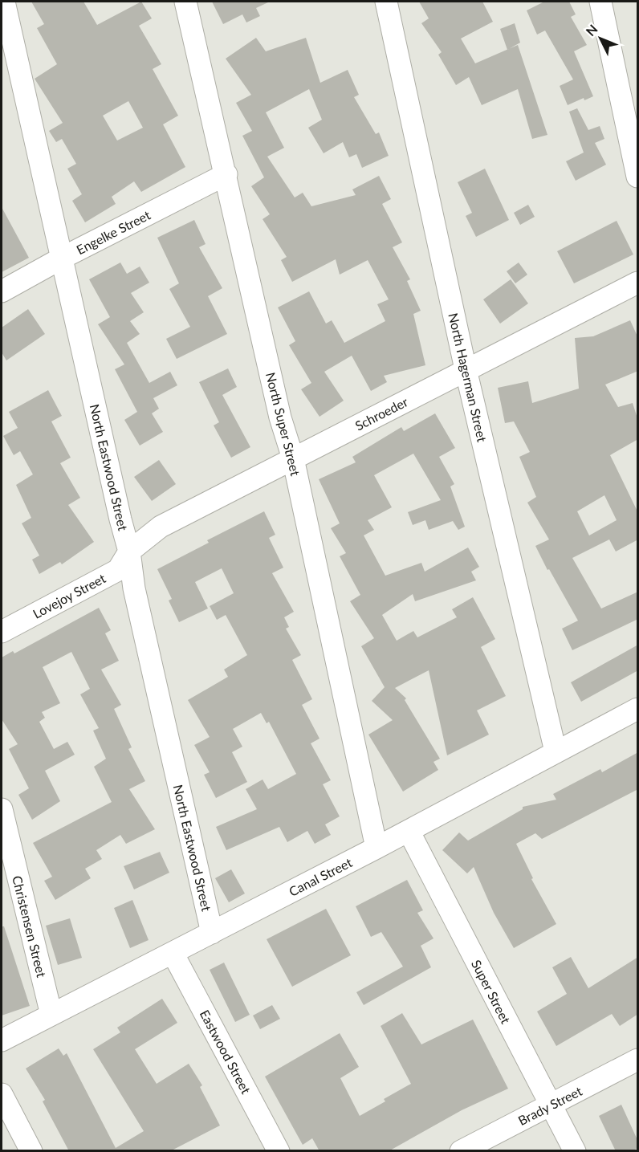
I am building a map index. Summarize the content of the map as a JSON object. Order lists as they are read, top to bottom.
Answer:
{
  "streets": {
    "street": [
      "Engelke Street",
      "North Hagerman Street",
      "Schroeder",
      "North Super Street",
      "North Eastwood Street",
      "Lovejoy Street",
      "Canal Street",
      "Christensen Street",
      "Super Street",
      "Eastwood Street",
      "Brady Street"
    ]
  },
  "crossings": [
    ["Engelke Street", "North Super Street"],
    ["Engelke Street", "North Eastwood Street"],
    ["North Hagerman Street", "Schroeder"],
    ["North Hagerman Street", "Canal Street"],
    ["Schroeder", "North Super Street"],
    ["Schroeder", "North Eastwood Street"],
    ["Schroeder", "Lovejoy Street"],
    ["North Super Street", "Canal Street"],
    ["North Eastwood Street", "Lovejoy Street"],
    ["North Eastwood Street", "Canal Street"],
    ["Canal Street", "Christensen Street"],
    ["Canal Street", "Super Street"],
    ["Canal Street", "Eastwood Street"],
    ["Super Street", "Brady Street"]
  ],
  "north": "top left"
}
